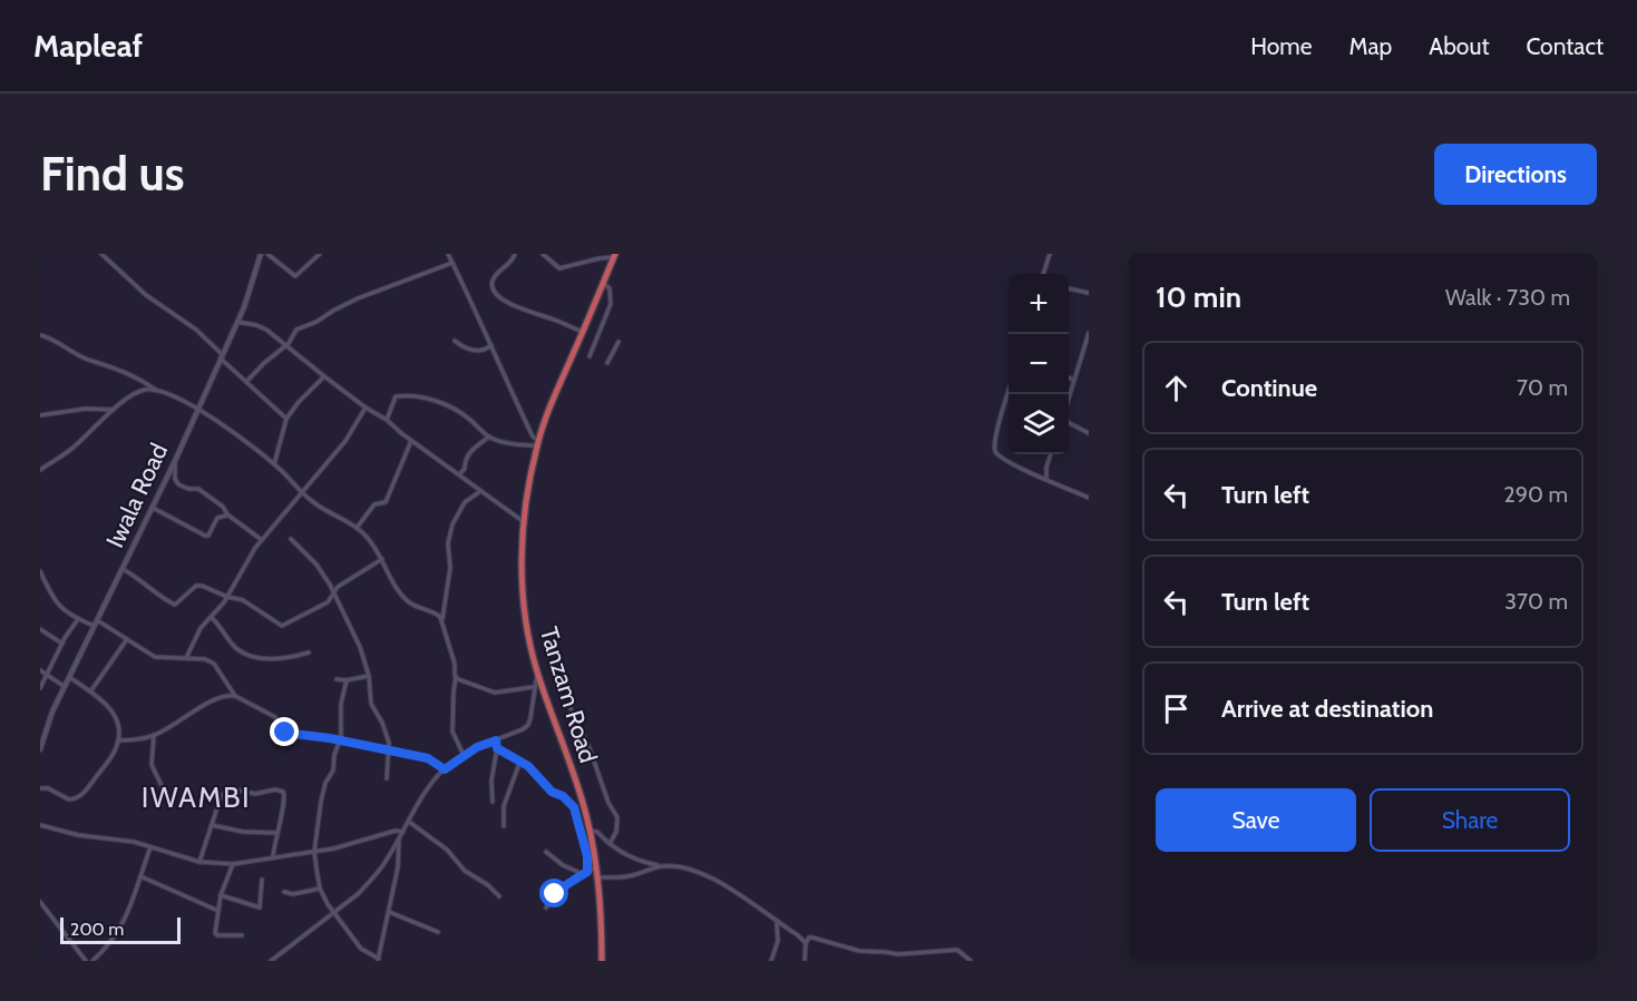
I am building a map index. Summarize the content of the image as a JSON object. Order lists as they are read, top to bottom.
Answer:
{
  "streets": {
    "highway": ["Tanzam Road"],
    "street": ["Iwala Road"]
  },
  "districts": ["IWAMBI"],
  "scale_bar": "200 m",
  "page": {
    "header": "Mapleaf",
    "nav": [
      "Home",
      "Map",
      "About",
      "Contact"
    ],
    "buttons": [
      "Directions",
      ["Save", "Share"]
    ],
    "title": "Find us",
    "heading": ["10 min", "Walk · 730 m"],
    "map_buttons": ["+", "−"],
    "list": [
      ["Continue", "70 m"],
      ["Turn left", "290 m"],
      ["Turn left", "370 m"],
      "Arrive at destination"
    ],
    "scale": "200 m"
  }
}
